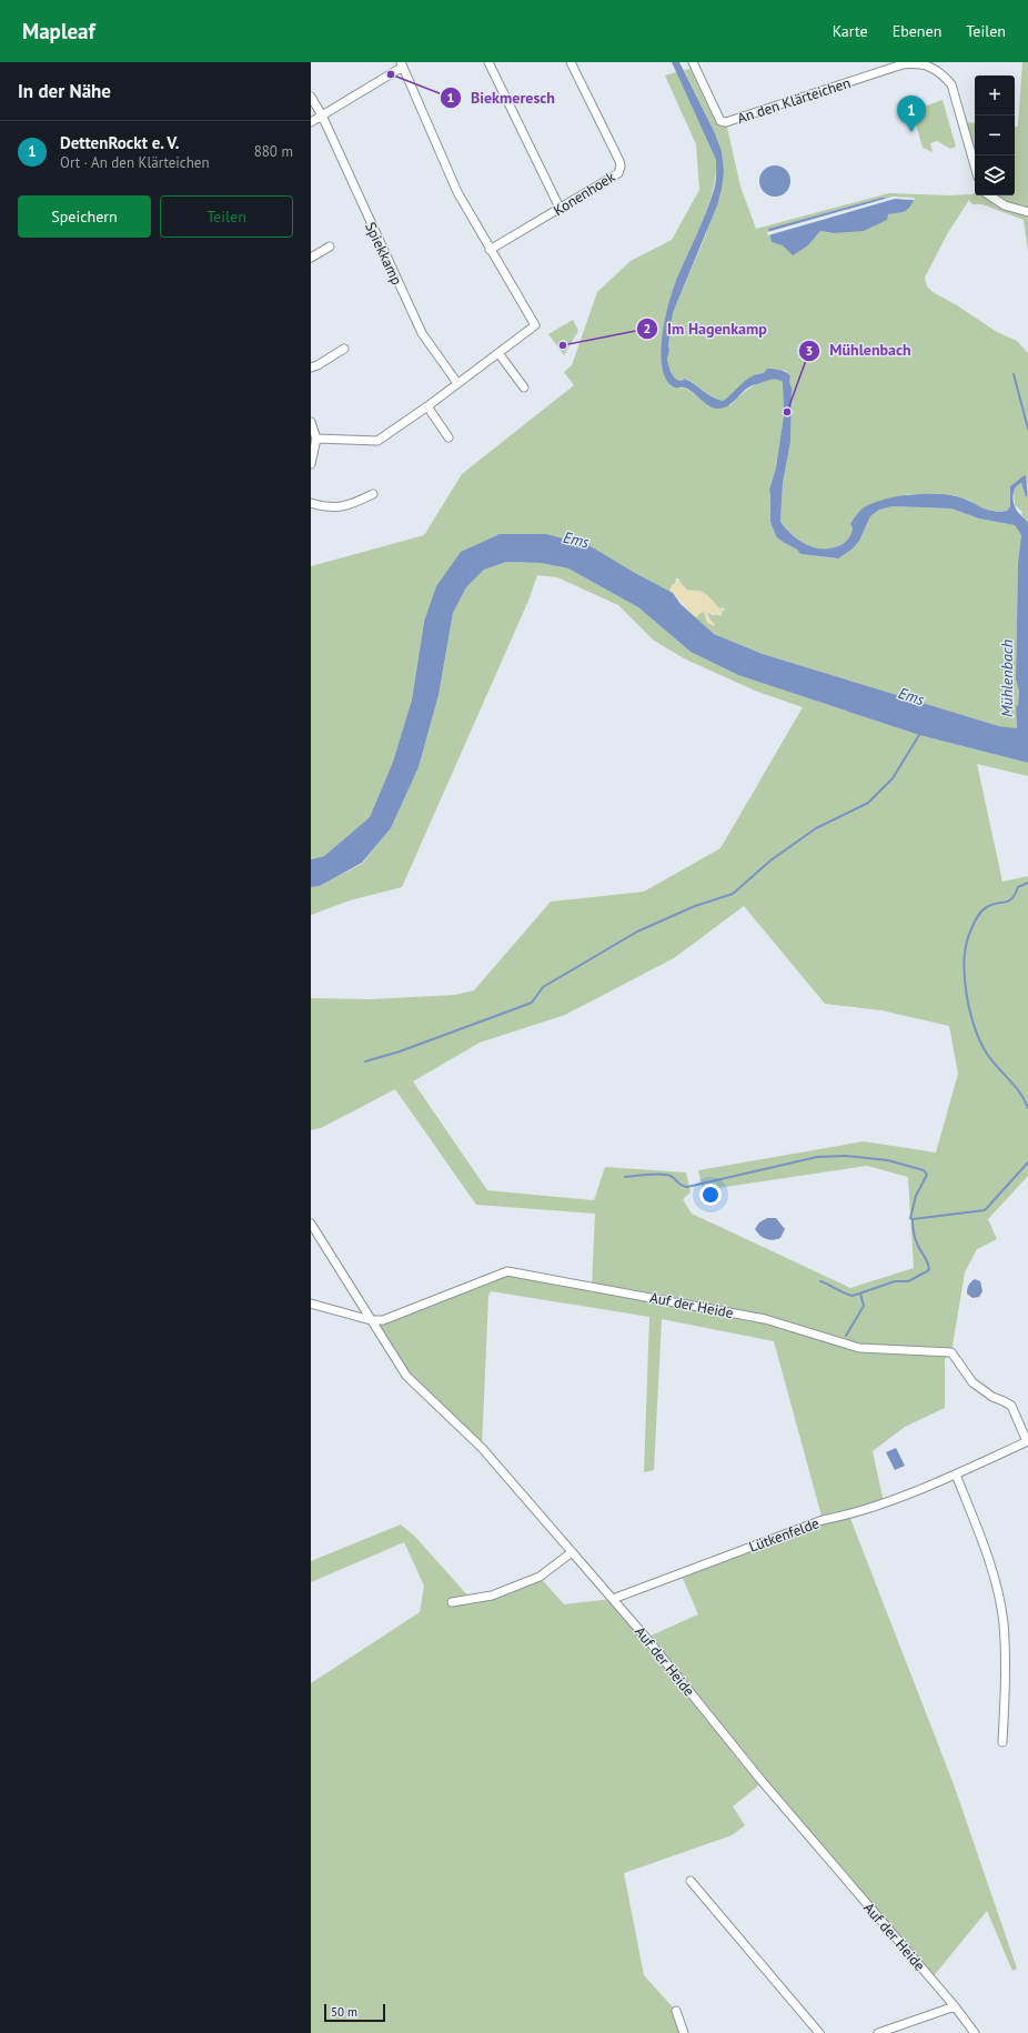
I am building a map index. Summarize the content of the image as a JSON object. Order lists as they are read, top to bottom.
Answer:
{
  "streets": {
    "street": [
      "An den Klärteichen",
      "Konenhoek",
      "Spiekkamp",
      "Auf der Heide",
      "Lütkenfelde"
    ]
  },
  "crossings": [
    ["Auf der Heide", "Lütkenfelde"]
  ],
  "water": ["Ems", "Mühlenbach"],
  "places": ["Biekmeresch", "Im Hagenkamp", "Mühlenbach"],
  "scale_bar": "50 m",
  "page": {
    "header": "Mapleaf",
    "nav": ["Karte", "Ebenen", "Teilen"],
    "heading": "In der Nähe",
    "map_buttons": ["+", "−"],
    "pins": "1",
    "list": [
      {
        "mark": "1",
        "name": "DettenRockt e. V.",
        "note": "Ort · An den Klärteichen",
        "value": "880 m"
      }
    ],
    "buttons": ["Speichern", "Teilen"],
    "scale": "50 m"
  }
}
